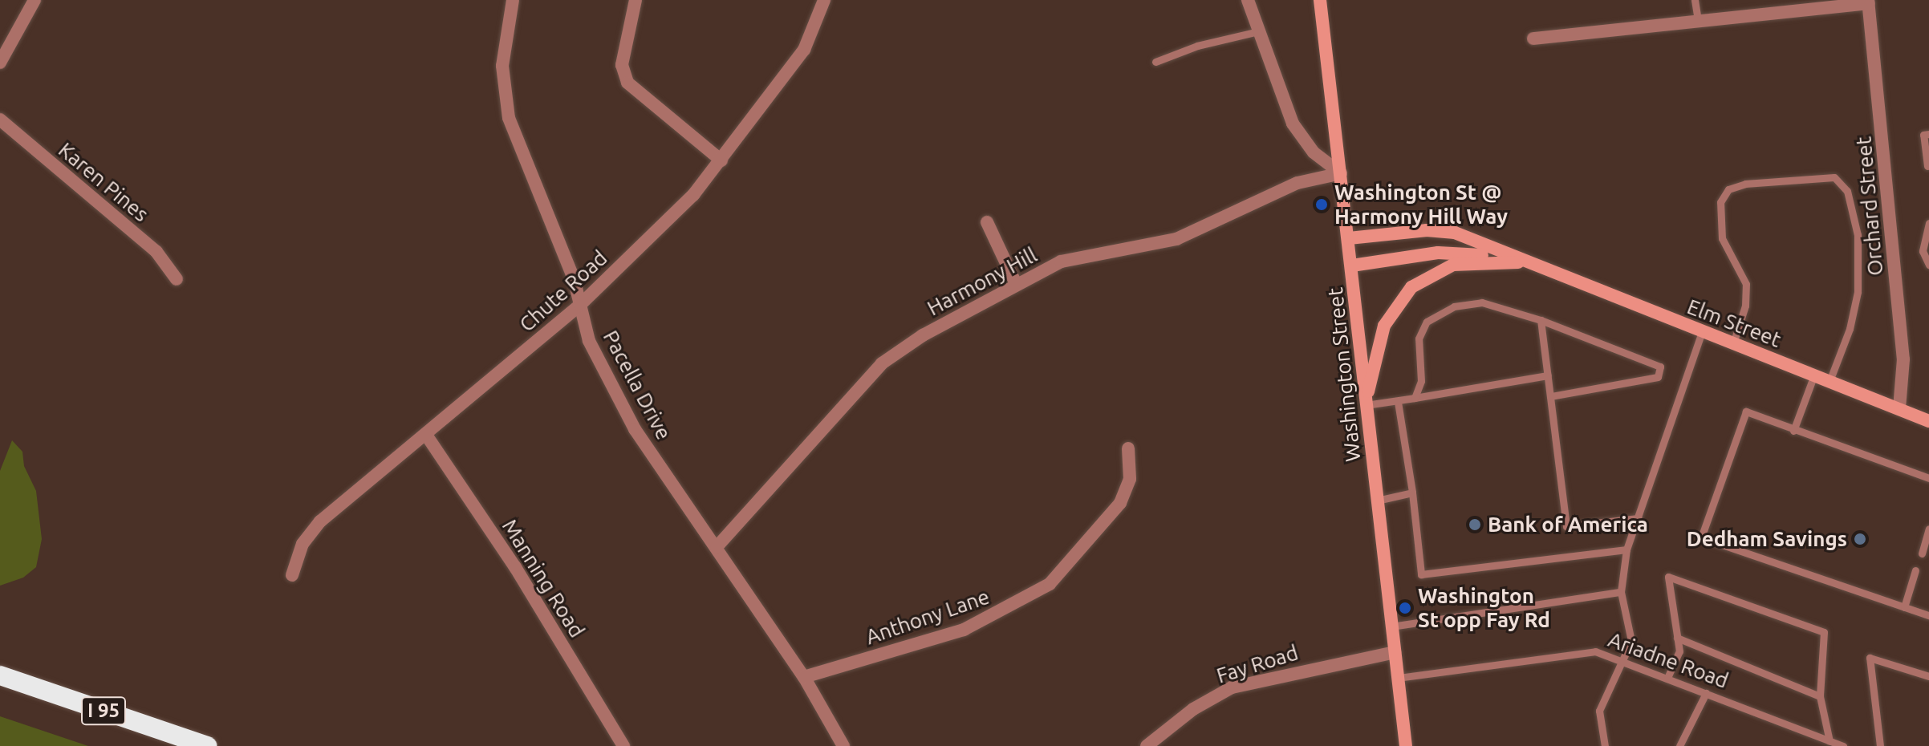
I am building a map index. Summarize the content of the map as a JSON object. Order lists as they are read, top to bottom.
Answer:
{
  "streets": {
    "highway": ["I 95"],
    "main road": ["Elm Street", "Washington Street"],
    "street": [
      "Karen Pines",
      "Orchard Street",
      "Harmony Hill",
      "Chute Road",
      "Pacella Drive",
      "Manning Road",
      "Anthony Lane",
      "Fay Road"
    ],
    "lane": ["Ariadne Road"]
  },
  "crossings": [
    ["Orchard Street", "Elm Street"],
    ["Harmony Hill", "Washington Street"],
    ["Harmony Hill", "Pacella Drive"],
    ["Chute Road", "Pacella Drive"],
    ["Chute Road", "Manning Road"],
    ["Elm Street", "Washington Street"],
    ["Washington Street", "Ariadne Road"],
    ["Washington Street", "Fay Road"],
    ["Pacella Drive", "Anthony Lane"]
  ],
  "places": [
    "Washington St @ Harmony Hill Way",
    "Bank of America",
    "Dedham Savings",
    "Washington St opp Fay Rd"
  ]
}
